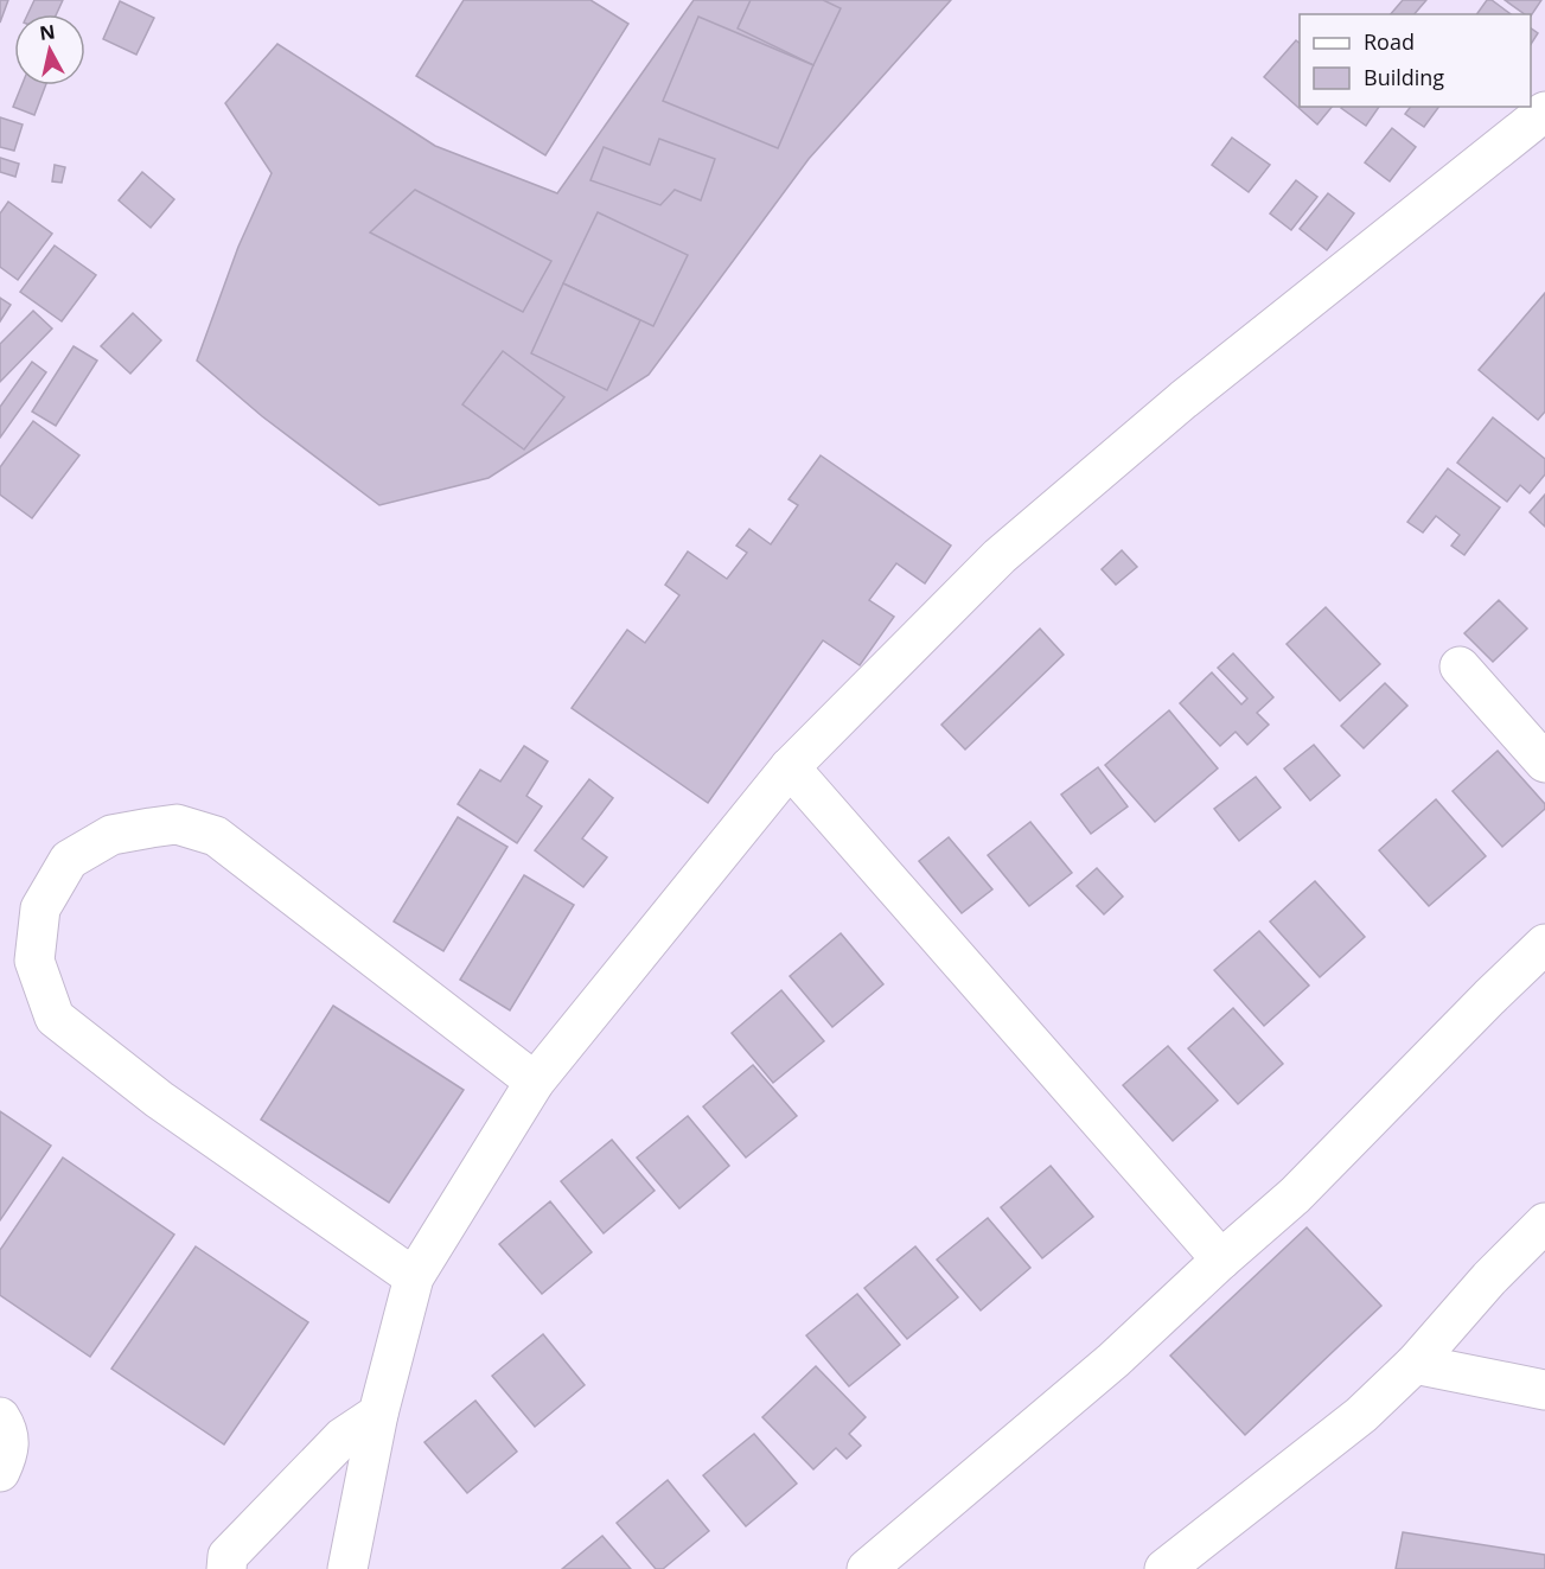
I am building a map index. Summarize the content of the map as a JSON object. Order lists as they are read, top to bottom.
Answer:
{
  "legend": ["Road", "Building"],
  "north": "top"
}
